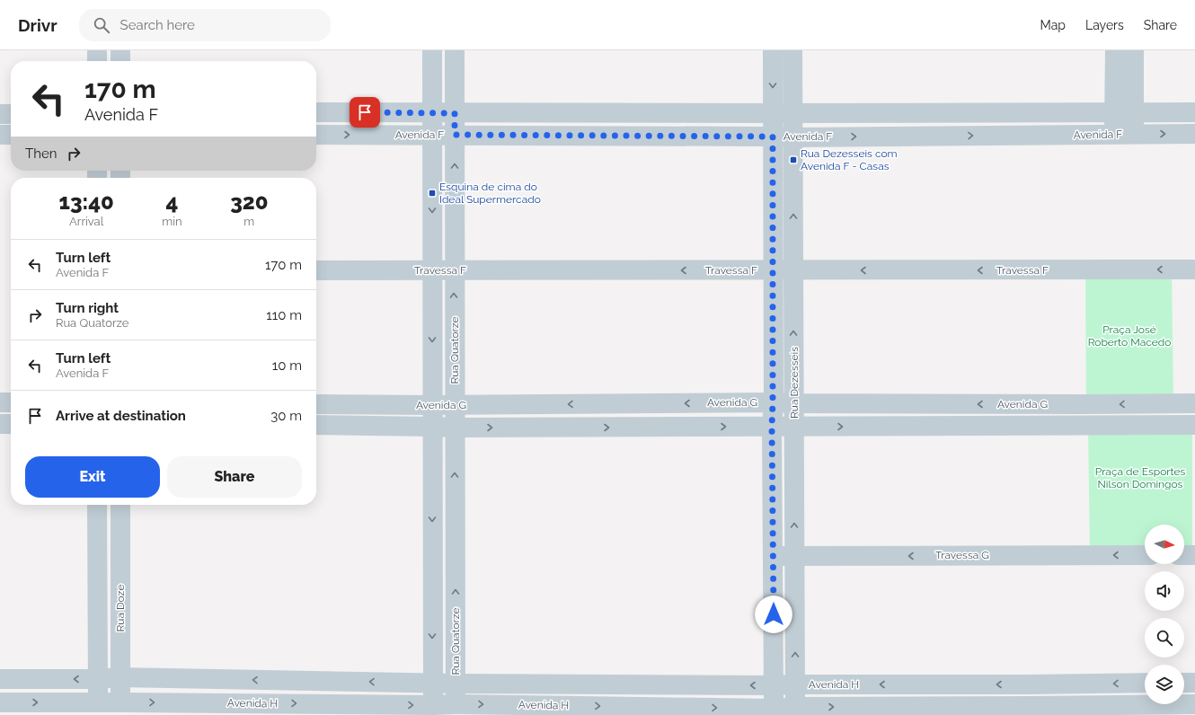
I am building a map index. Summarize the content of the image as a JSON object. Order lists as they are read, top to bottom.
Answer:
{
  "streets": {
    "street": [
      "Avenida F",
      "Travessa F",
      "Rua Quatorze",
      "Rua Dezesseis",
      "Avenida G",
      "Travessa G",
      "Rua Doze",
      "Avenida H"
    ]
  },
  "crossings": [
    ["Avenida F", "Rua Quatorze"],
    ["Avenida F", "Rua Dezesseis"],
    ["Travessa F", "Rua Quatorze"],
    ["Travessa F", "Rua Dezesseis"],
    ["Rua Quatorze", "Avenida G"],
    ["Rua Quatorze", "Avenida H"],
    ["Rua Dezesseis", "Avenida G"],
    ["Rua Dezesseis", "Travessa G"],
    ["Rua Dezesseis", "Avenida H"],
    ["Rua Doze", "Avenida H"]
  ],
  "one_way": ["Travessa F", "Travessa G"],
  "parks": ["Praça José Roberto Macedo", "Praça de Esportes Nilson Domingos"],
  "places": {
    "transit": ["Rua Dezesseis com Avenida F - Casas", "Esquina de cima do Ideal Supermercado"]
  },
  "north": "right",
  "page": {
    "header": "Drivr",
    "search": "Search here",
    "nav": ["Map", "Layers", "Share"],
    "turn": ["170 m", "Avenida F"],
    "then": "Then",
    "eta": [
      "13:40",
      "Arrival",
      "4",
      "min",
      "320",
      "m"
    ],
    "list": [
      {
        "name": "Turn left",
        "note": "Avenida F",
        "value": "170 m"
      },
      {
        "name": "Turn right",
        "note": "Rua Quatorze",
        "value": "110 m"
      },
      {
        "name": "Turn left",
        "note": "Avenida F",
        "value": "10 m"
      },
      {
        "name": "Arrive at destination",
        "value": "30 m"
      }
    ],
    "buttons": ["Exit", "Share"]
  }
}
